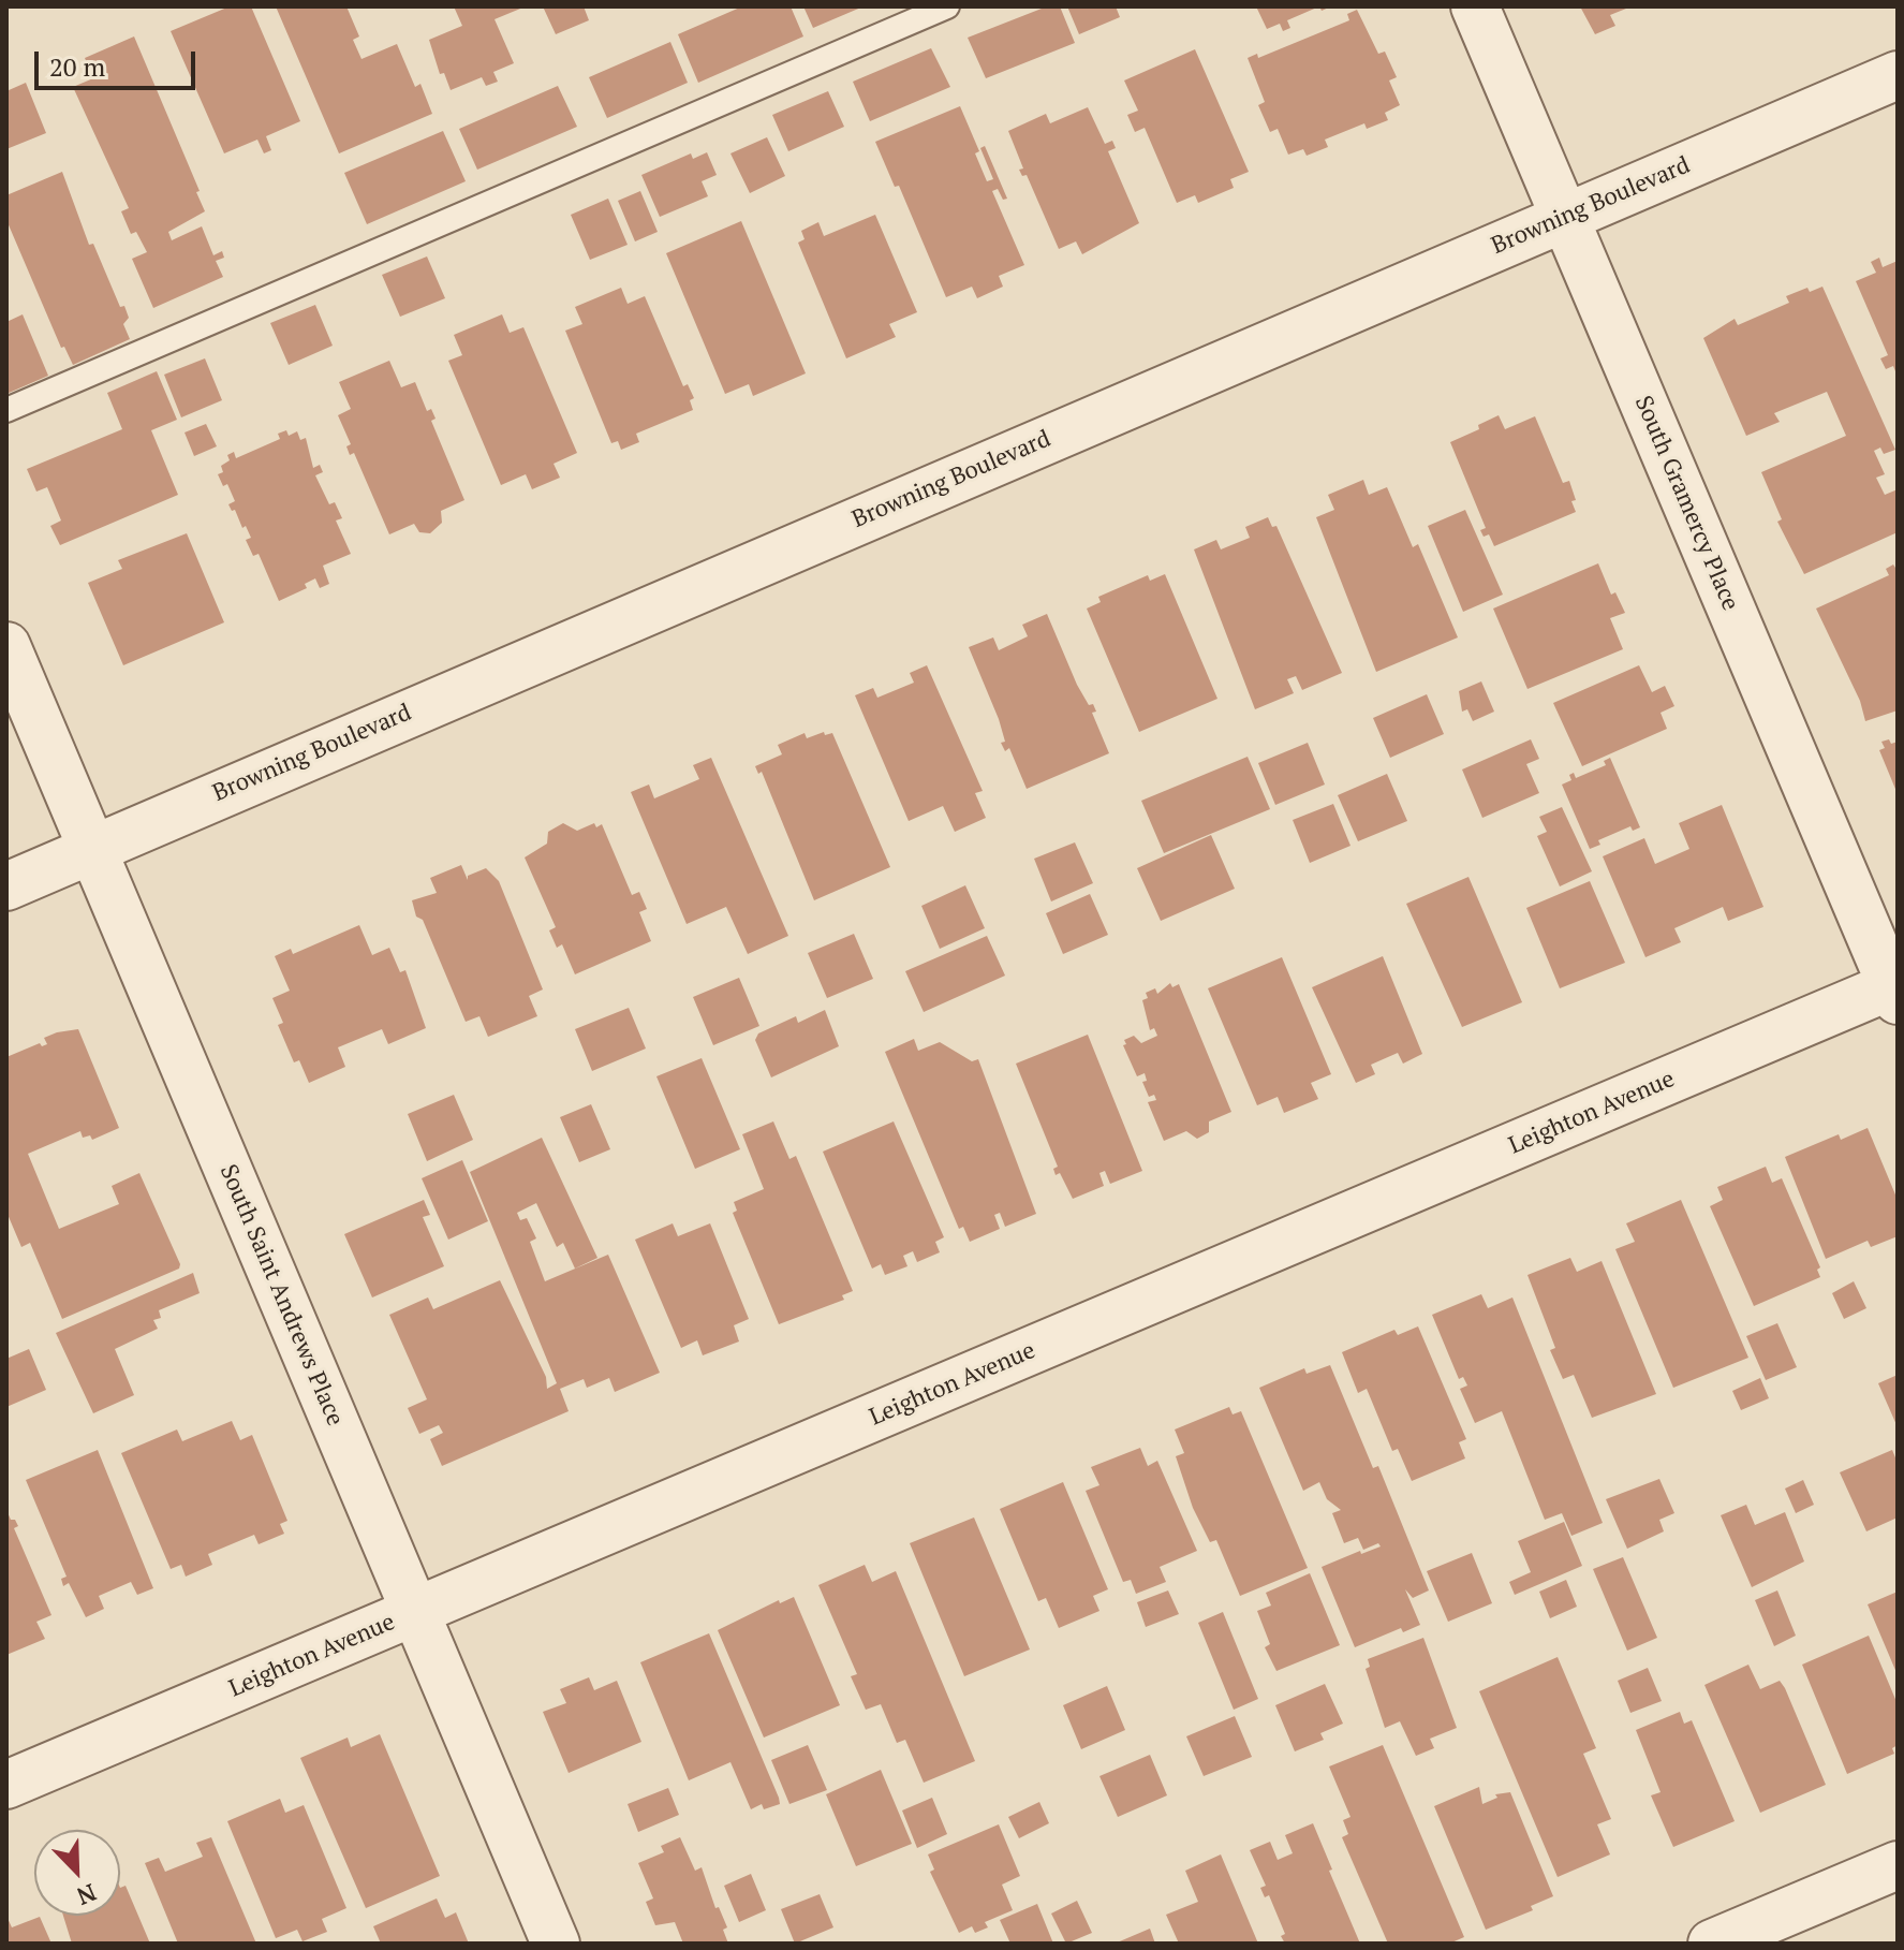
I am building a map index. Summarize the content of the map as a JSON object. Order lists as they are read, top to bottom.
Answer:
{
  "streets": {
    "street": [
      "Browning Boulevard",
      "South Gramercy Place",
      "Leighton Avenue",
      "South Saint Andrews Place"
    ]
  },
  "crossings": [
    ["Browning Boulevard", "South Gramercy Place"],
    ["Browning Boulevard", "South Saint Andrews Place"],
    ["South Gramercy Place", "Leighton Avenue"],
    ["Leighton Avenue", "South Saint Andrews Place"]
  ],
  "scale_bar": "20 m",
  "north": "bottom right"
}
